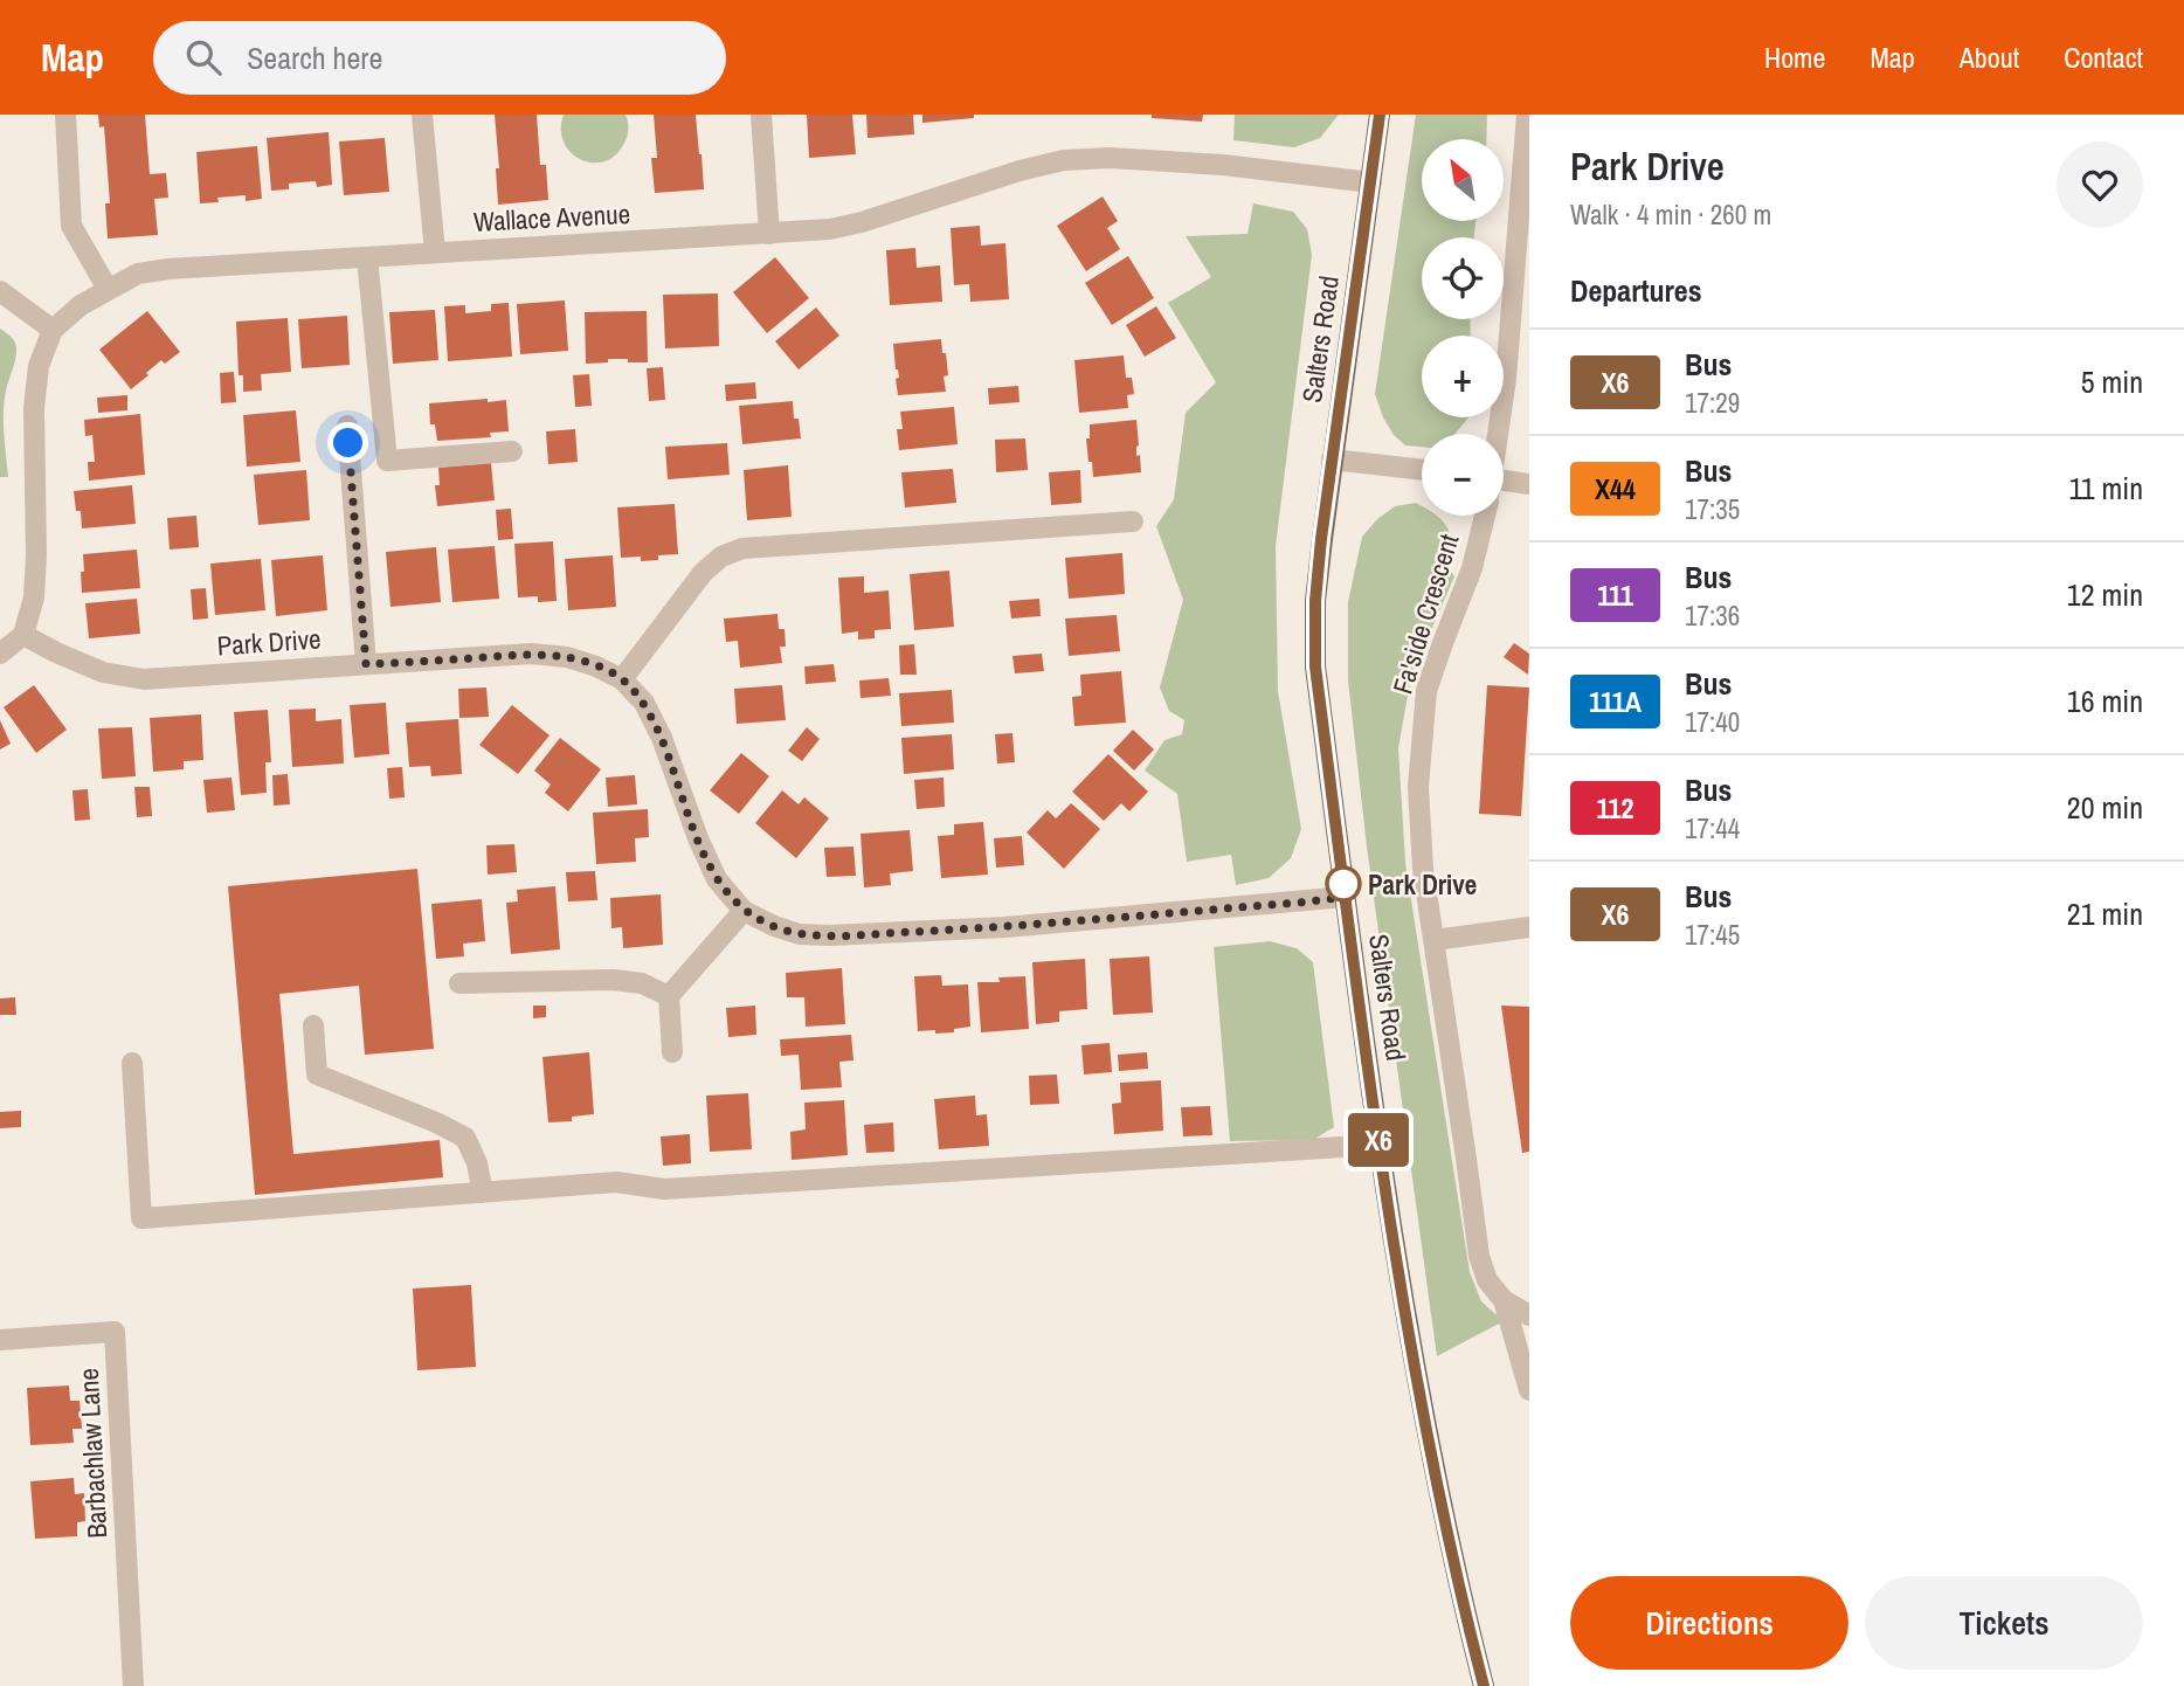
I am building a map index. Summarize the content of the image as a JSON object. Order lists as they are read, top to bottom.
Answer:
{
  "streets": {
    "main road": ["Salters Road"],
    "street": [
      "Wallace Avenue",
      "Fa'side Crescent",
      "Park Drive",
      "Barbachlaw Lane"
    ]
  },
  "crossings": [
    ["Wallace Avenue", "Salters Road"],
    ["Wallace Avenue", "Park Drive"],
    ["Salters Road", "Park Drive"]
  ],
  "places": ["Park Drive"],
  "lines": ["bus line X6"],
  "north": "top left",
  "page": {
    "header": "Map",
    "search": "Search here",
    "nav": [
      "Home",
      "Map",
      "About",
      "Contact"
    ],
    "on_map": "X6",
    "heading": [
      ["Park Drive", "Walk · 4 min · 260 m"],
      "Departures"
    ],
    "map_buttons": ["+", "−"],
    "list": [
      {
        "mark": "X6",
        "name": "Bus",
        "note": "17:29",
        "value": "5 min"
      },
      {
        "mark": "X44",
        "name": "Bus",
        "note": "17:35",
        "value": "11 min"
      },
      {
        "mark": "111",
        "name": "Bus",
        "note": "17:36",
        "value": "12 min"
      },
      {
        "mark": "111A",
        "name": "Bus",
        "note": "17:40",
        "value": "16 min"
      },
      {
        "mark": "112",
        "name": "Bus",
        "note": "17:44",
        "value": "20 min"
      },
      {
        "mark": "X6",
        "name": "Bus",
        "note": "17:45",
        "value": "21 min"
      }
    ],
    "buttons": ["Directions", "Tickets"]
  }
}
